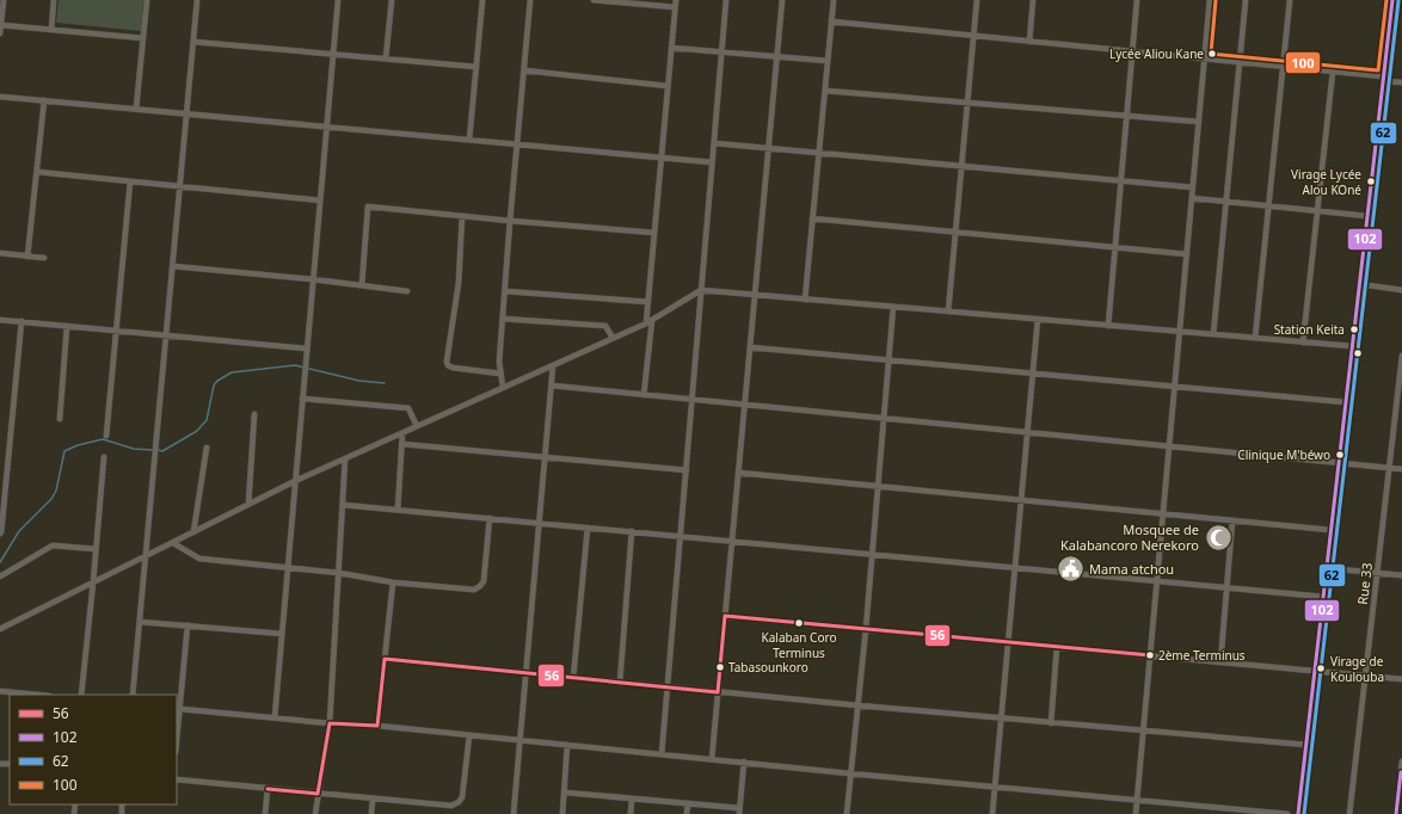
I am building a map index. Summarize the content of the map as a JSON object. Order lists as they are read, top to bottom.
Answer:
{
  "streets": {
    "street": ["Rue 33"]
  },
  "places": {
    "other": [
      "Lycée Aliou Kane",
      "Virage Lycée Alou KOné",
      "Station Keita",
      "Clinique M'béwo",
      "Kalaban Coro Terminus",
      "2ème Terminus",
      "Tabasounkoro",
      "Virage de Koulouba"
    ],
    "mosque": ["Mosquee de Kalabancoro Nerekoro"],
    "public building": ["Mama atchou"]
  },
  "lines": [
    "transit line 102",
    "transit line 100",
    "transit line 62",
    "transit line 56"
  ],
  "legend": [
    "56",
    "102",
    "62",
    "100"
  ]
}
